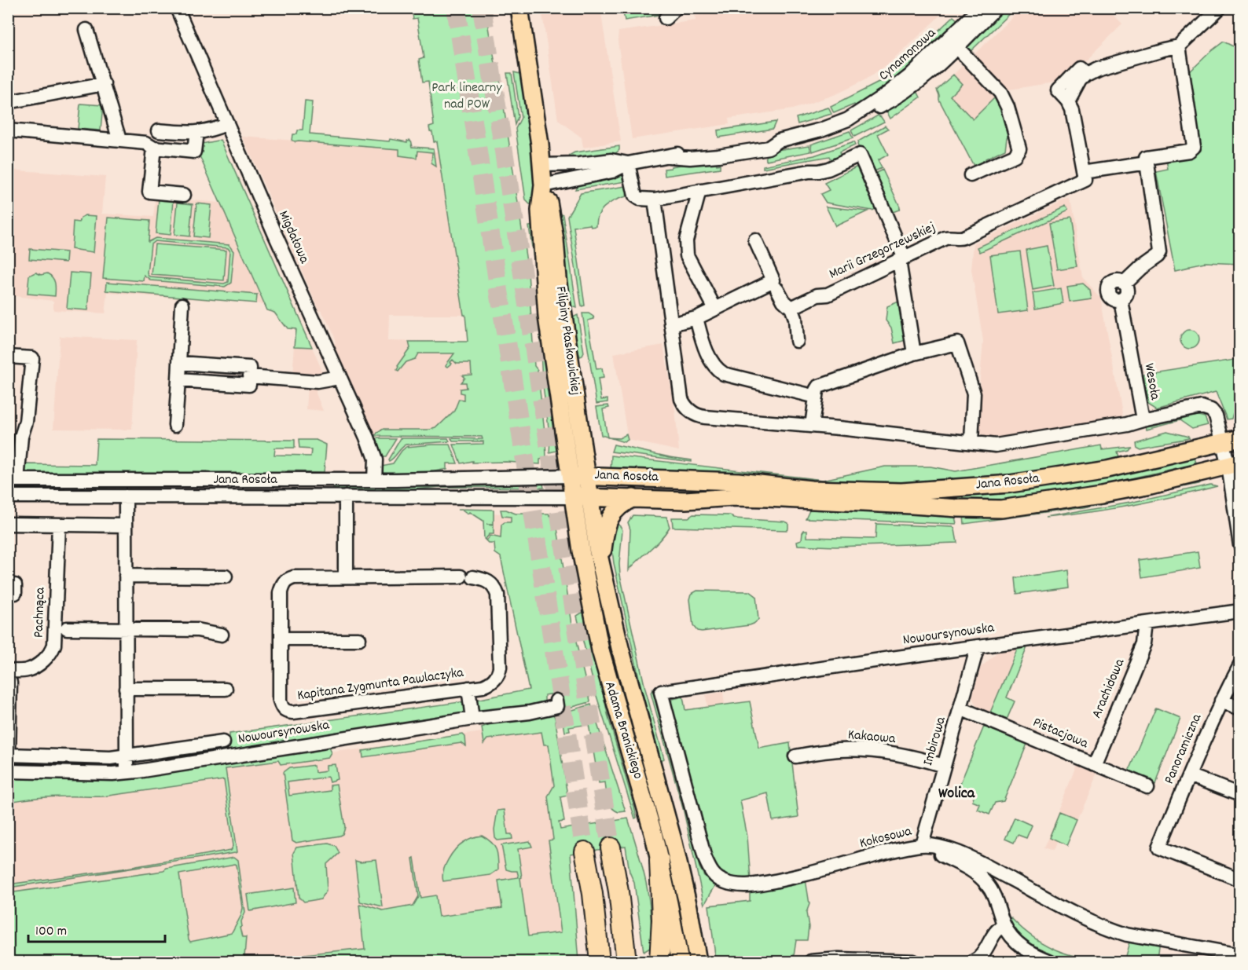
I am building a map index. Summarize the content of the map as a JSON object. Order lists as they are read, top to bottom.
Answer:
{
  "streets": {
    "main road": ["Filipiny Płaskowickiej", "Jana Rosoła", "Adama Branickiego"],
    "street": [
      "Cynamonowa",
      "Migdałowa",
      "Marii Grzegorzewskiej",
      "Wesoła",
      "Pachnąca",
      "Nowoursynowska",
      "Kapitana Zygmunta Pawlaczyka",
      "Arachidowa",
      "Pistacjowa",
      "Kakaowa",
      "Imbirowa",
      "Panoramiczna",
      "Kokosowa"
    ]
  },
  "crossings": [
    ["Cynamonowa", "Filipiny Płaskowickiej"],
    ["Migdałowa", "Jana Rosoła"],
    ["Marii Grzegorzewskiej", "Wesoła"],
    ["Filipiny Płaskowickiej", "Jana Rosoła"],
    ["Filipiny Płaskowickiej", "Adama Branickiego"],
    ["Wesoła", "Jana Rosoła"],
    ["Jana Rosoła", "Adama Branickiego"],
    ["Nowoursynowska", "Arachidowa"],
    ["Nowoursynowska", "Imbirowa"],
    ["Nowoursynowska", "Kokosowa"],
    ["Arachidowa", "Pistacjowa"],
    ["Pistacjowa", "Imbirowa"],
    ["Kakaowa", "Imbirowa"],
    ["Imbirowa", "Kokosowa"]
  ],
  "districts": ["Wolica"],
  "parks": ["Park linearny nad POW"],
  "scale_bar": "100 m"
}
